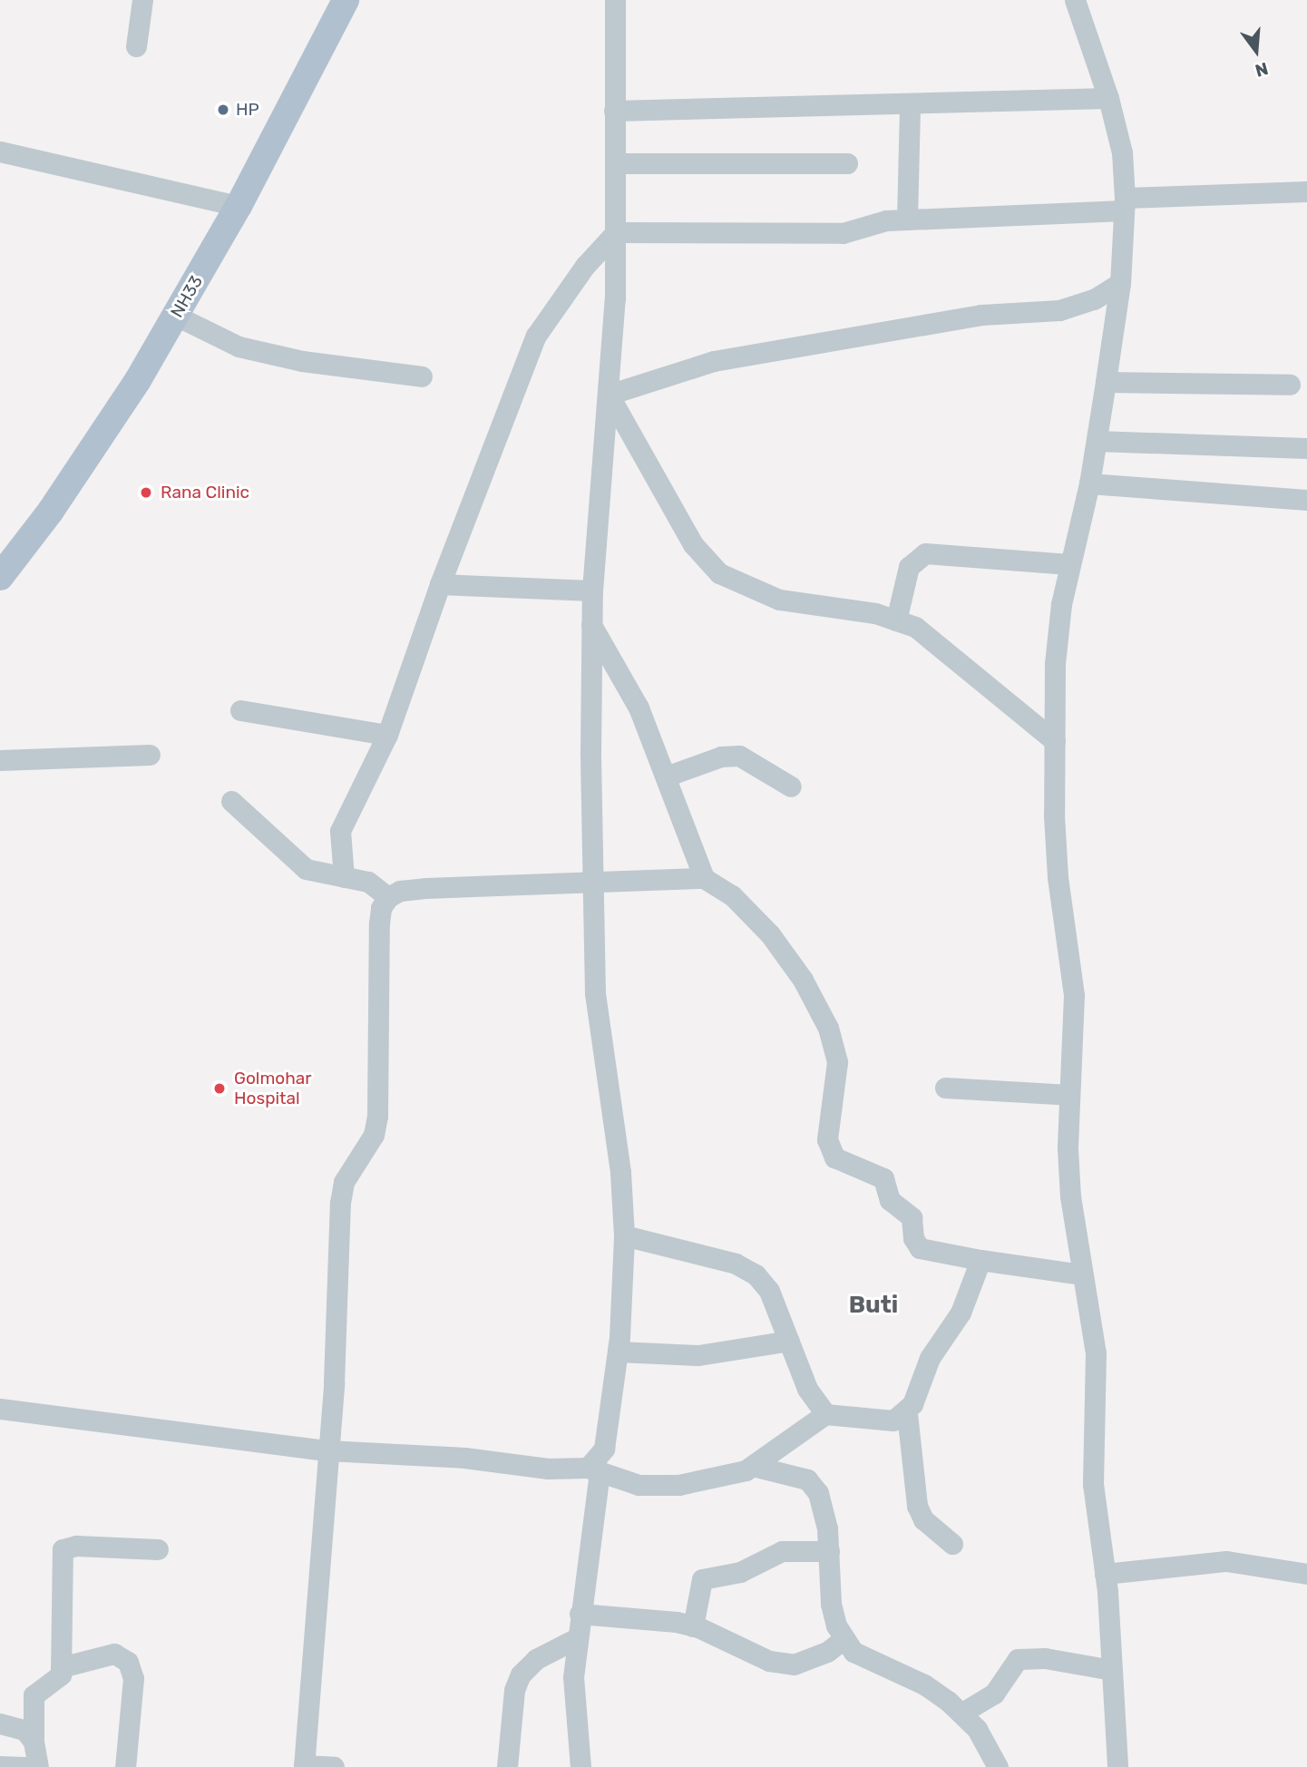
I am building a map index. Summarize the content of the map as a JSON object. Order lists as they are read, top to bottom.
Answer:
{
  "streets": {
    "main road": ["NH33"]
  },
  "districts": ["Buti"],
  "places": ["HP", "Rana Clinic", "Golmohar Hospital"],
  "north": "bottom"
}
